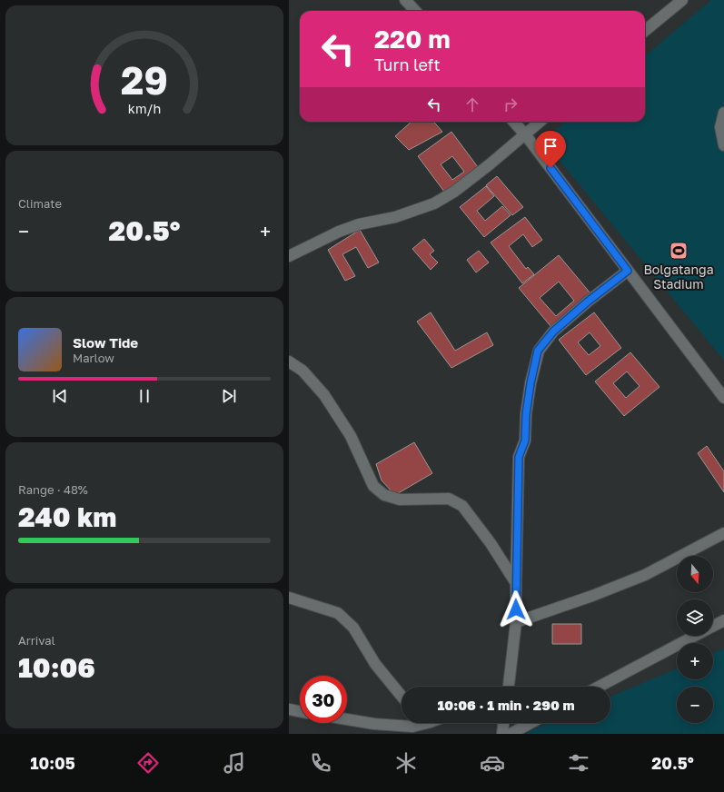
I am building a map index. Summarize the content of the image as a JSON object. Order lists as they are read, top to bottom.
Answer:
{
  "places": {
    "sports": ["Bolgatanga Stadium"]
  },
  "north": "bottom",
  "page": {
    "turn": ["220 m", "Turn left"],
    "tile": [
      "Climate",
      ["Range · 48%", "240 km"],
      ["Arrival", "10:06"]
    ],
    "heat": ["−", "20.5°", "+"],
    "song": ["Slow Tide", "Marlow"],
    "map_buttons": ["+", "−"],
    "limit": "30",
    "trip": "10:06 · 1 min · 290 m",
    "tabs": ["10:05", "20.5°"],
    "gauge": ["29", "km/h"]
  }
}
